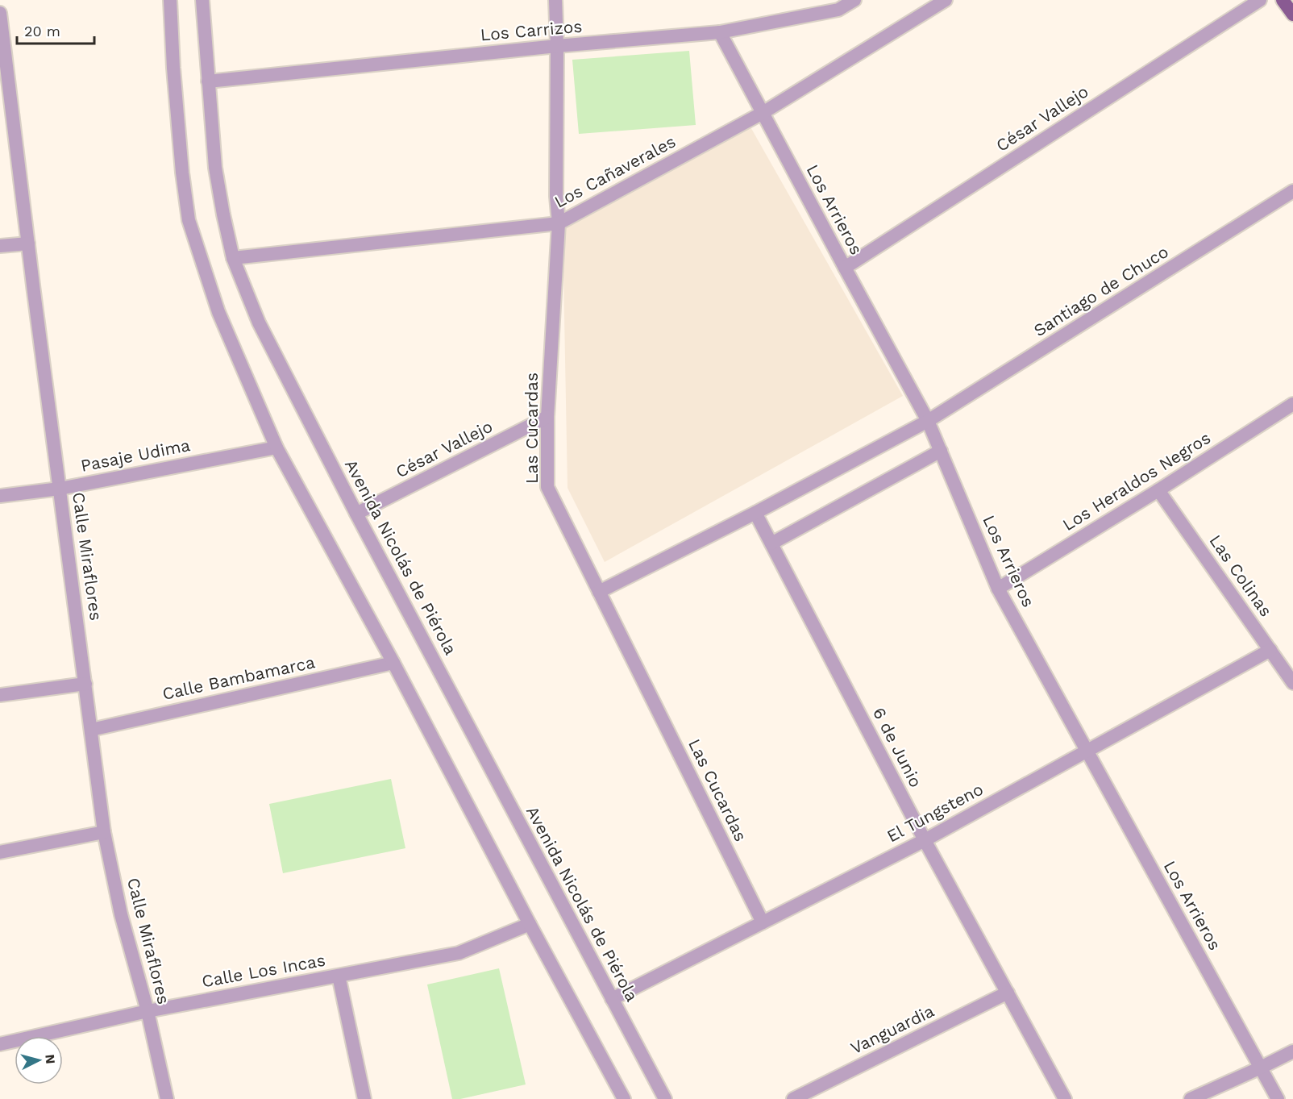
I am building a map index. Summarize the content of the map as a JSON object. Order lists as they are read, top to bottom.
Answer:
{
  "streets": {
    "street": [
      "Los Carrizos",
      "César Vallejo",
      "Los Cañaverales",
      "Los Arrieros",
      "Santiago de Chuco",
      "Las Cucardas",
      "Pasaje Udima",
      "Los Heraldos Negros",
      "Calle Miraflores",
      "Avenida Nicolás de Piérola",
      "Las Colinas",
      "Calle Bambamarca",
      "6 de Junio",
      "El Tungsteno",
      "Calle Los Incas",
      "Vanguardia"
    ]
  },
  "crossings": [
    ["Los Carrizos", "Los Arrieros"],
    ["Los Carrizos", "Las Cucardas"],
    ["Los Carrizos", "Avenida Nicolás de Piérola"],
    ["César Vallejo", "Los Arrieros"],
    ["César Vallejo", "Las Cucardas"],
    ["César Vallejo", "Avenida Nicolás de Piérola"],
    ["Los Cañaverales", "Los Arrieros"],
    ["Los Cañaverales", "Las Cucardas"],
    ["Los Cañaverales", "Avenida Nicolás de Piérola"],
    ["Los Arrieros", "Santiago de Chuco"],
    ["Los Arrieros", "Los Heraldos Negros"],
    ["Los Arrieros", "El Tungsteno"],
    ["Santiago de Chuco", "Las Cucardas"],
    ["Santiago de Chuco", "6 de Junio"],
    ["Las Cucardas", "El Tungsteno"],
    ["Pasaje Udima", "Calle Miraflores"],
    ["Los Heraldos Negros", "Las Colinas"],
    ["Calle Miraflores", "Calle Bambamarca"],
    ["Calle Miraflores", "Calle Los Incas"],
    ["Avenida Nicolás de Piérola", "El Tungsteno"],
    ["Las Colinas", "El Tungsteno"],
    ["6 de Junio", "El Tungsteno"],
    ["6 de Junio", "Vanguardia"]
  ],
  "scale_bar": "20 m",
  "north": "right"
}
